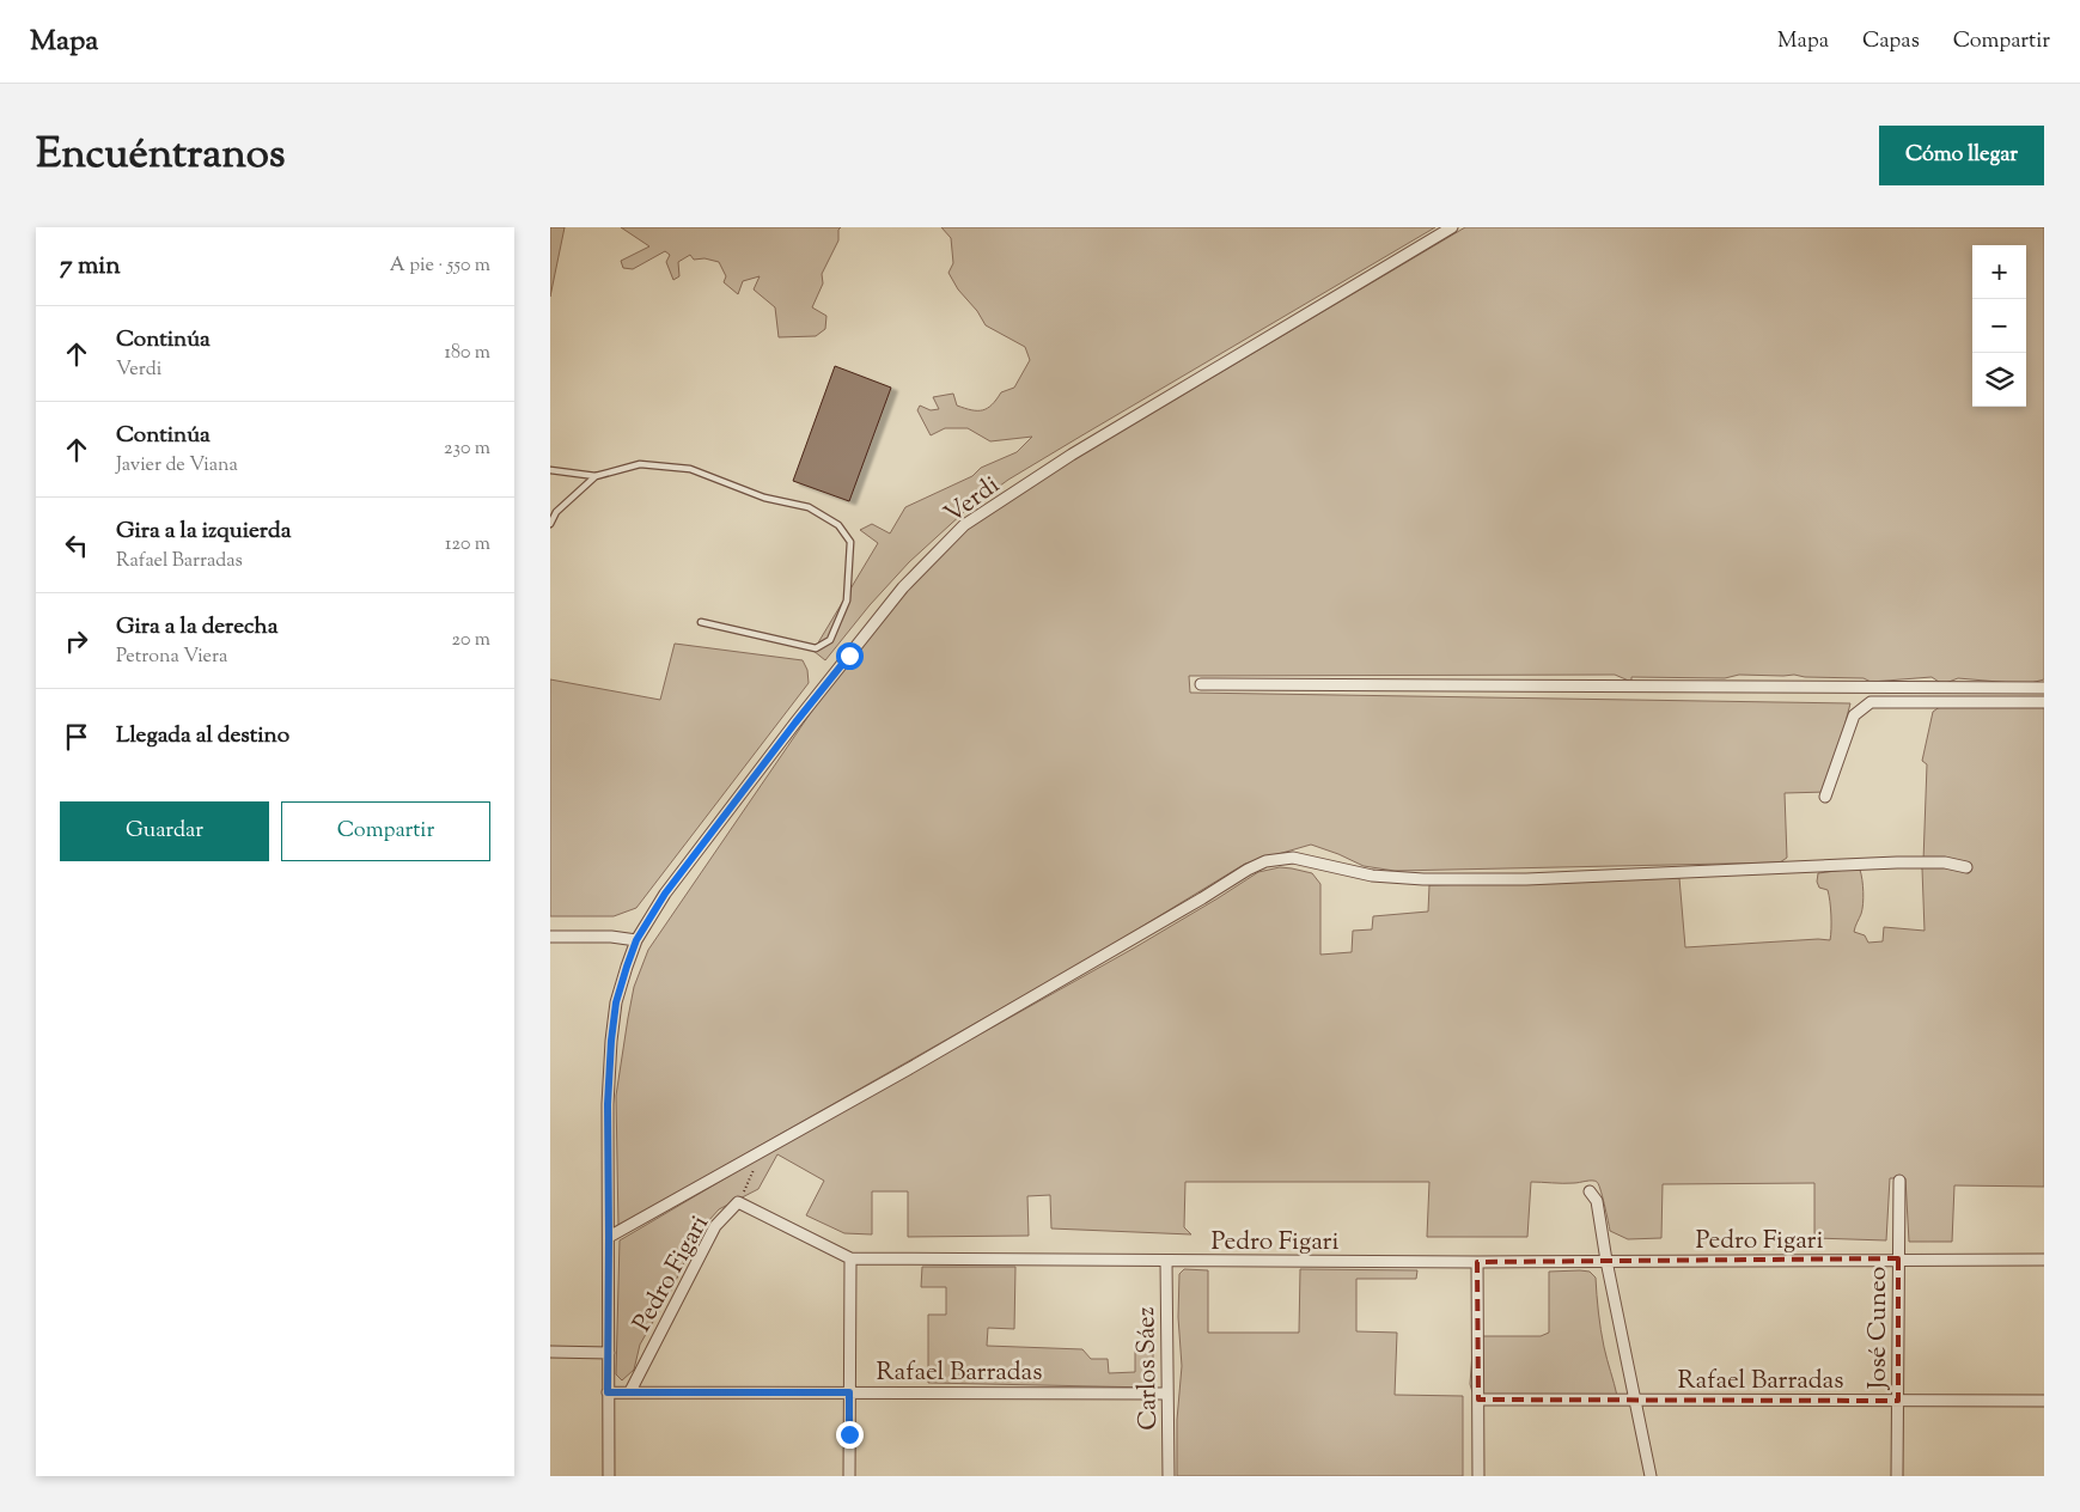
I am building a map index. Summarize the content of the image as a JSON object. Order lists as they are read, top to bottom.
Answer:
{
  "streets": {
    "street": [
      "Verdi",
      "Pedro Figari",
      "José Cuneo",
      "Carlos Sáez",
      "Rafael Barradas"
    ]
  },
  "crossings": [
    ["Verdi", "Rafael Barradas"],
    ["Pedro Figari", "José Cuneo"],
    ["Pedro Figari", "Carlos Sáez"],
    ["Pedro Figari", "Rafael Barradas"],
    ["José Cuneo", "Rafael Barradas"],
    ["Carlos Sáez", "Rafael Barradas"]
  ],
  "page": {
    "header": "Mapa",
    "nav": ["Mapa", "Capas", "Compartir"],
    "title": "Encuéntranos",
    "buttons": [
      "Cómo llegar",
      ["Guardar", "Compartir"]
    ],
    "heading": ["7 min", "A pie · 550 m"],
    "map_buttons": ["+", "−"],
    "list": [
      ["Continúa", "Verdi", "180 m"],
      ["Continúa", "Javier de Viana", "230 m"],
      ["Gira a la izquierda", "Rafael Barradas", "120 m"],
      ["Gira a la derecha", "Petrona Viera", "20 m"],
      "Llegada al destino"
    ]
  }
}
